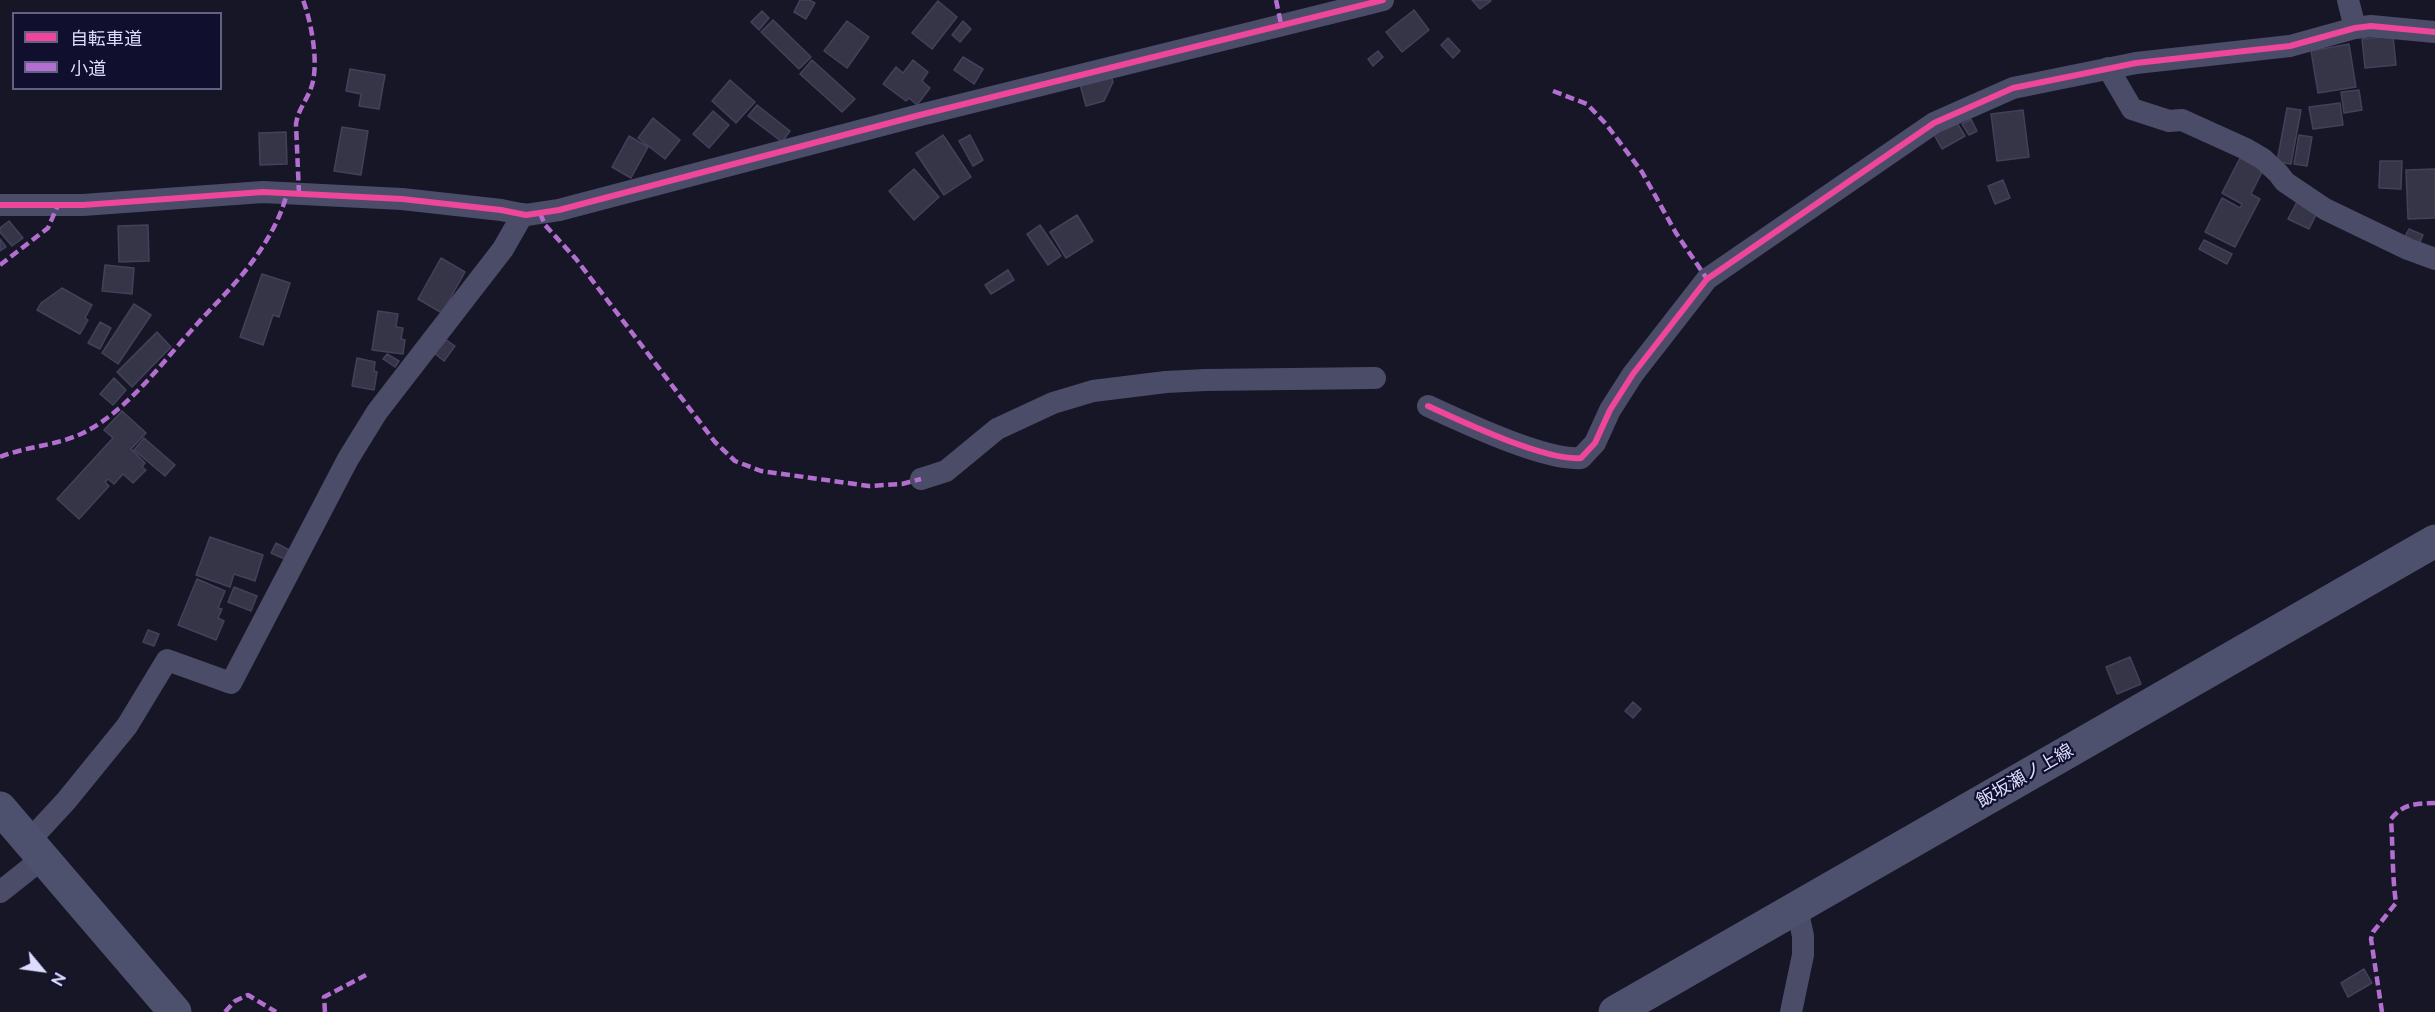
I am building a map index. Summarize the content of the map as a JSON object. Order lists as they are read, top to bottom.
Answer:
{
  "streets": {
    "main road": ["飯坂瀬ノ上線"]
  },
  "legend": ["自転車道", "小道"],
  "north": "bottom right"
}
